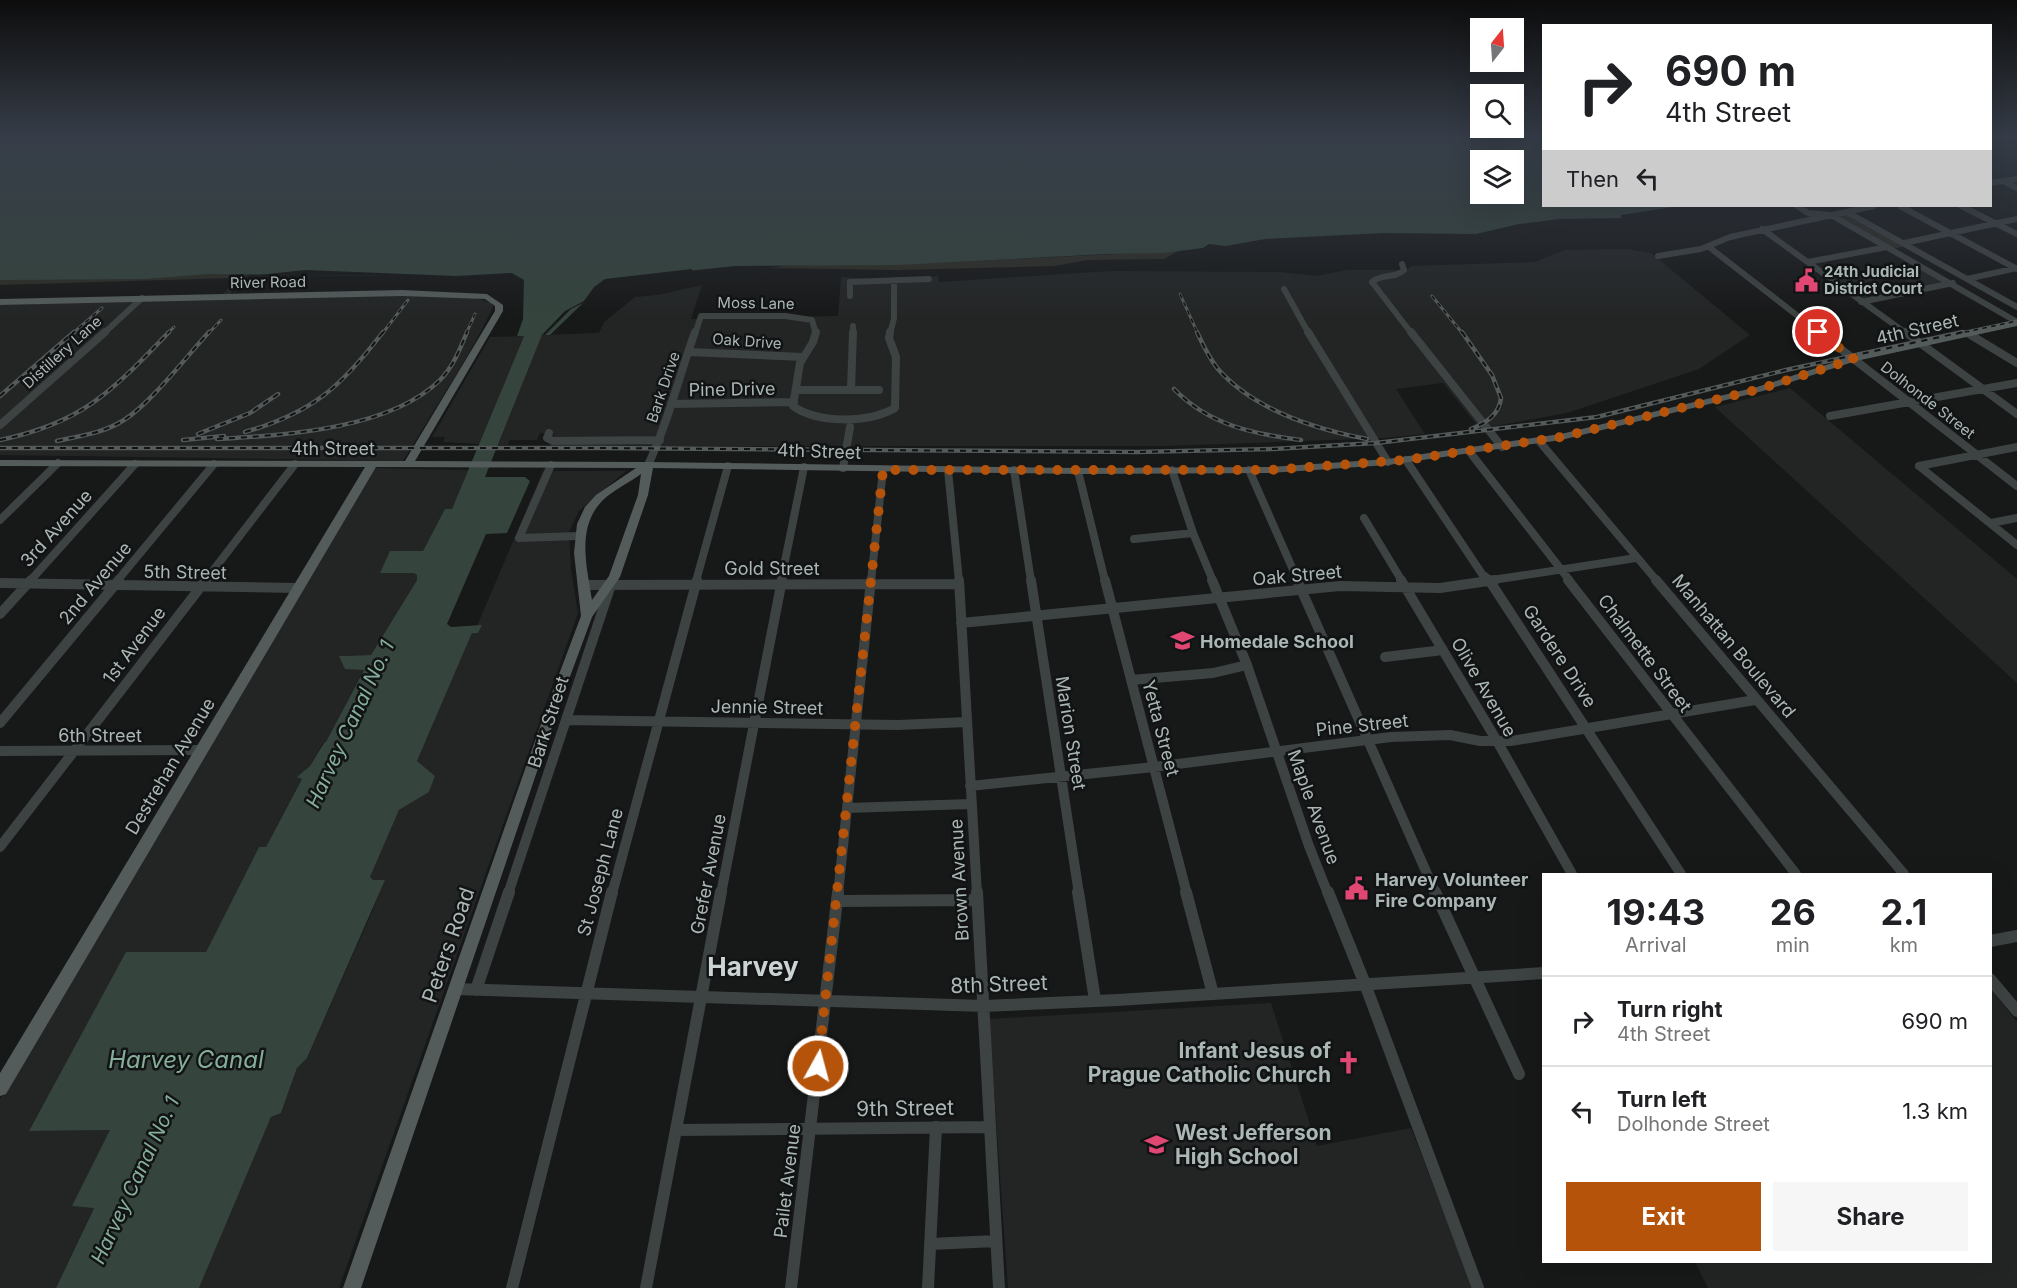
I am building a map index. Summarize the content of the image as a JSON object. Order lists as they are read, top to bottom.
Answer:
{
  "streets": {
    "main road": [
      "River Road",
      "4th Street",
      "Bark Street",
      "Destrehan Avenue",
      "Peters Road"
    ],
    "street": [
      "Moss Lane",
      "Oak Drive",
      "Distillery Lane",
      "Bark Drive",
      "Pine Drive",
      "Dolhonde Street",
      "3rd Avenue",
      "Gold Street",
      "5th Street",
      "Oak Street",
      "2nd Avenue",
      "1st Avenue",
      "Manhattan Boulevard",
      "Chalmette Street",
      "Gardere Drive",
      "Olive Avenue",
      "Jennie Street",
      "Pine Street",
      "Yetta Street",
      "Marion Street",
      "6th Street",
      "Maple Avenue",
      "St Joseph Lane",
      "Grefer Avenue",
      "Brown Avenue",
      "8th Street",
      "9th Street",
      "Pailet Avenue"
    ]
  },
  "crossings": [
    ["River Road", "4th Street"],
    ["River Road", "Distillery Lane"],
    ["Moss Lane", "Oak Drive"],
    ["Moss Lane", "Bark Drive"],
    ["4th Street", "Bark Drive"],
    ["4th Street", "Dolhonde Street"],
    ["4th Street", "3rd Avenue"],
    ["4th Street", "2nd Avenue"],
    ["4th Street", "1st Avenue"],
    ["4th Street", "Manhattan Boulevard"],
    ["4th Street", "Chalmette Street"],
    ["4th Street", "Gardere Drive"],
    ["4th Street", "Bark Street"],
    ["4th Street", "Yetta Street"],
    ["4th Street", "Marion Street"],
    ["4th Street", "Destrehan Avenue"],
    ["4th Street", "Maple Avenue"],
    ["4th Street", "St Joseph Lane"],
    ["4th Street", "Grefer Avenue"],
    ["4th Street", "Brown Avenue"],
    ["4th Street", "Pailet Avenue"],
    ["Oak Drive", "Bark Drive"],
    ["Bark Drive", "Pine Drive"],
    ["Bark Drive", "Bark Street"],
    ["3rd Avenue", "5th Street"],
    ["Gold Street", "Bark Street"],
    ["Gold Street", "St Joseph Lane"],
    ["Gold Street", "Grefer Avenue"],
    ["Gold Street", "Brown Avenue"],
    ["Gold Street", "Peters Road"],
    ["Gold Street", "Pailet Avenue"],
    ["5th Street", "2nd Avenue"],
    ["5th Street", "1st Avenue"],
    ["5th Street", "Destrehan Avenue"],
    ["Oak Street", "Manhattan Boulevard"],
    ["Oak Street", "Chalmette Street"],
    ["Oak Street", "Gardere Drive"],
    ["Oak Street", "Olive Avenue"],
    ["Oak Street", "Yetta Street"],
    ["Oak Street", "Marion Street"],
    ["Oak Street", "Maple Avenue"],
    ["Oak Street", "Brown Avenue"],
    ["1st Avenue", "6th Street"],
    ["Manhattan Boulevard", "Pine Street"],
    ["Chalmette Street", "Pine Street"],
    ["Gardere Drive", "Pine Street"],
    ["Olive Avenue", "Pine Street"],
    ["Jennie Street", "Bark Street"],
    ["Jennie Street", "St Joseph Lane"],
    ["Jennie Street", "Grefer Avenue"],
    ["Jennie Street", "Brown Avenue"],
    ["Jennie Street", "Pailet Avenue"],
    ["Bark Street", "Peters Road"],
    ["Bark Street", "8th Street"],
    ["Pine Street", "Yetta Street"],
    ["Pine Street", "Marion Street"],
    ["Pine Street", "Maple Avenue"],
    ["Pine Street", "Brown Avenue"],
    ["Yetta Street", "8th Street"],
    ["Marion Street", "8th Street"],
    ["6th Street", "Destrehan Avenue"],
    ["Maple Avenue", "8th Street"],
    ["St Joseph Lane", "8th Street"],
    ["Grefer Avenue", "8th Street"],
    ["Grefer Avenue", "9th Street"],
    ["Brown Avenue", "8th Street"],
    ["Brown Avenue", "9th Street"],
    ["Peters Road", "8th Street"],
    ["8th Street", "Pailet Avenue"],
    ["9th Street", "Pailet Avenue"]
  ],
  "districts": ["Harvey"],
  "water": ["Harvey Canal No. 1", "Harvey Canal"],
  "places": {
    "public building": ["24th Judicial District Court", "Harvey Volunteer Fire Company"],
    "school or university": ["Homedale School", "West Jefferson High School"],
    "church": ["Infant Jesus of Prague Catholic Church"]
  },
  "north": "top",
  "page": {
    "turn": ["690 m", "4th Street"],
    "then": "Then",
    "eta": [
      "19:43",
      "Arrival",
      "26",
      "min",
      "2.1",
      "km"
    ],
    "list": [
      {
        "name": "Turn right",
        "note": "4th Street",
        "value": "690 m"
      },
      {
        "name": "Turn left",
        "note": "Dolhonde Street",
        "value": "1.3 km"
      }
    ],
    "buttons": ["Exit", "Share"]
  }
}
